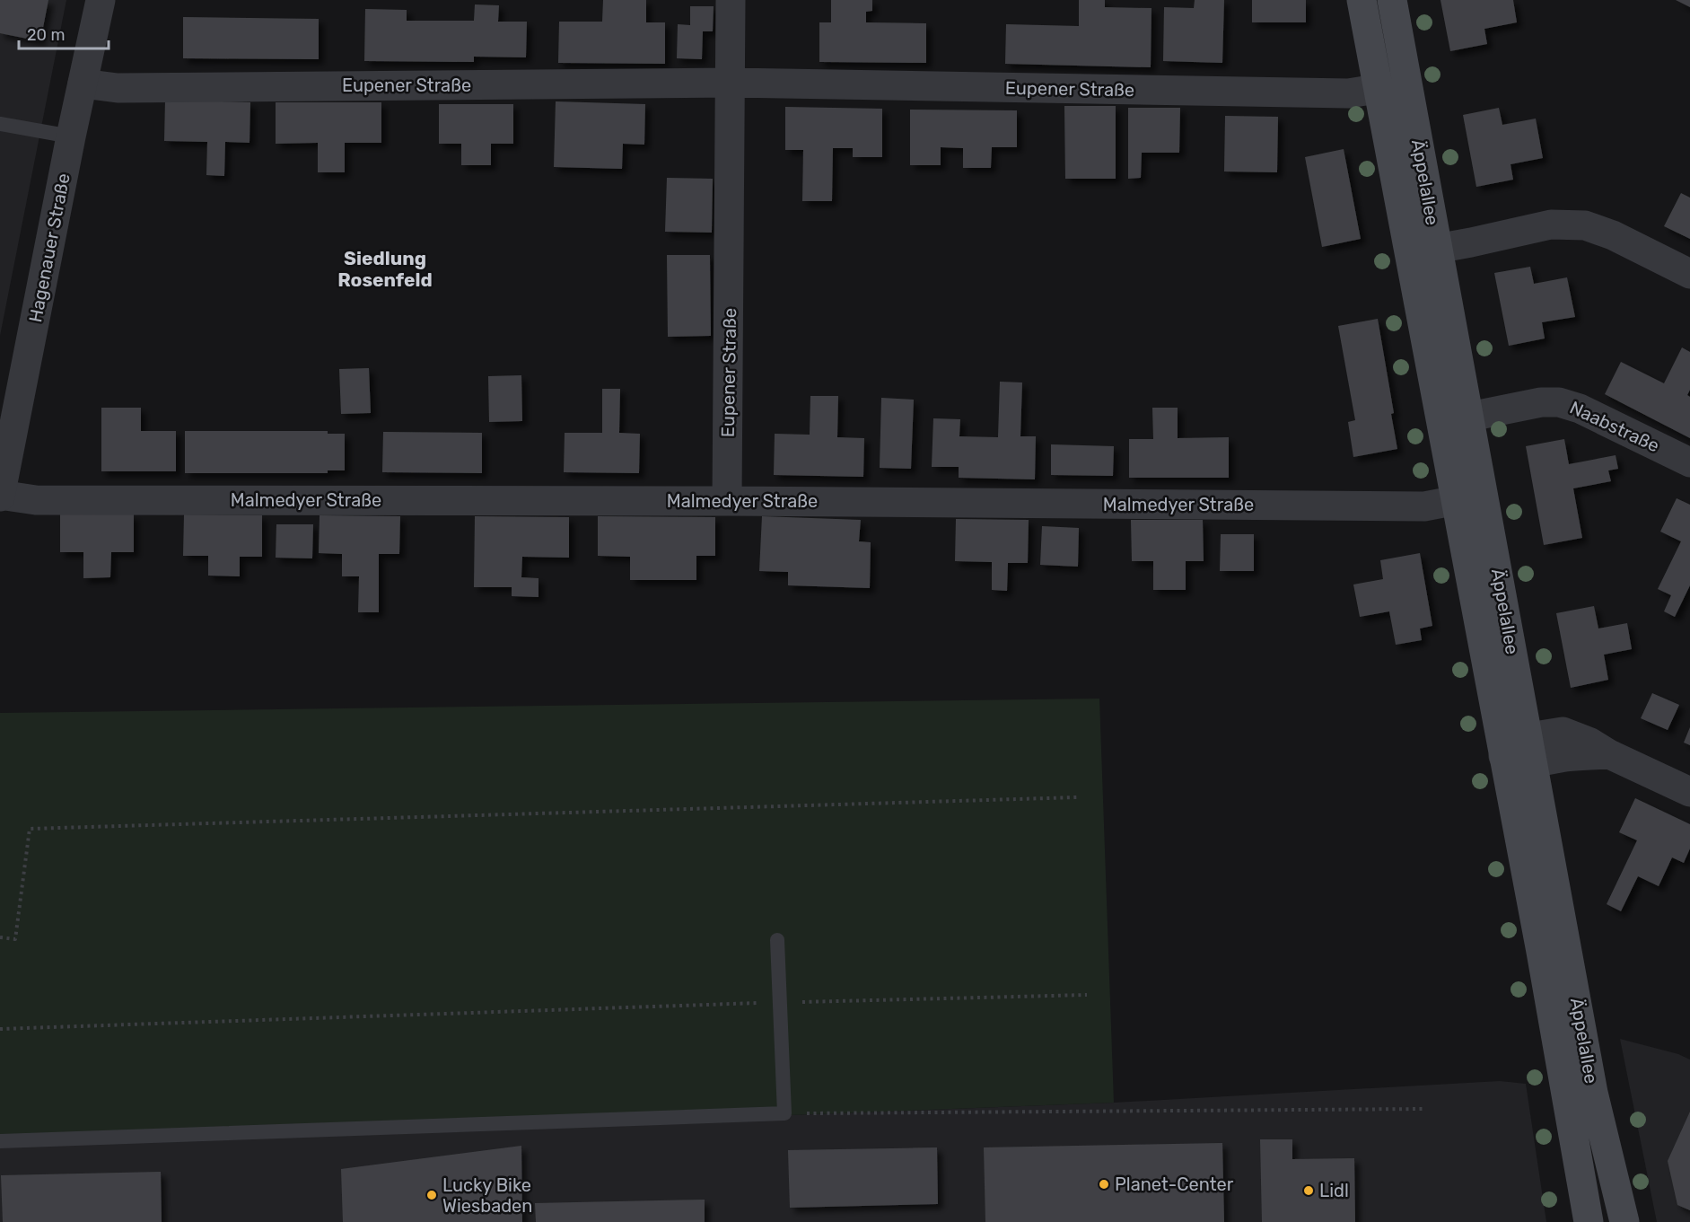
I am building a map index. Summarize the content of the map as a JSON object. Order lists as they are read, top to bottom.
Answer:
{
  "streets": {
    "main road": ["Äppelallee"],
    "street": [
      "Eupener Straße",
      "Hagenauer Straße",
      "Naabstraße",
      "Malmedyer Straße"
    ]
  },
  "crossings": [
    ["Eupener Straße", "Äppelallee"],
    ["Eupener Straße", "Hagenauer Straße"],
    ["Eupener Straße", "Malmedyer Straße"],
    ["Äppelallee", "Naabstraße"],
    ["Äppelallee", "Malmedyer Straße"],
    ["Hagenauer Straße", "Malmedyer Straße"]
  ],
  "districts": ["Siedlung Rosenfeld"],
  "places": ["Planet-Center", "Lidl", "Lucky Bike Wiesbaden"],
  "scale_bar": "20 m"
}
